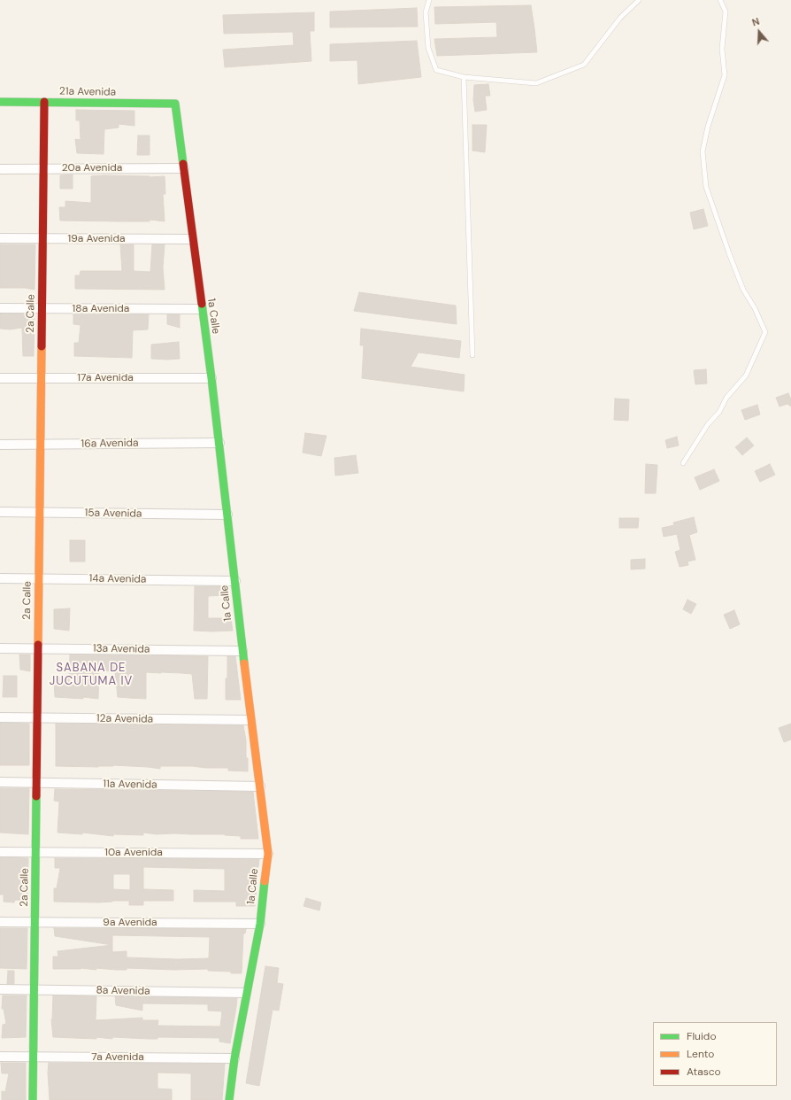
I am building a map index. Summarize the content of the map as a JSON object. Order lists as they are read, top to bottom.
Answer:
{
  "streets": {
    "street": [
      "21a Avenida",
      "20a Avenida",
      "19a Avenida",
      "18a Avenida",
      "2a Calle",
      "1a Calle",
      "17a Avenida",
      "16a Avenida",
      "15a Avenida",
      "14a Avenida",
      "13a Avenida",
      "12a Avenida",
      "11a Avenida",
      "10a Avenida",
      "9a Avenida",
      "8a Avenida",
      "7a Avenida"
    ]
  },
  "crossings": [
    ["21a Avenida", "2a Calle"],
    ["21a Avenida", "1a Calle"],
    ["20a Avenida", "2a Calle"],
    ["20a Avenida", "1a Calle"],
    ["19a Avenida", "2a Calle"],
    ["19a Avenida", "1a Calle"],
    ["18a Avenida", "2a Calle"],
    ["18a Avenida", "1a Calle"],
    ["2a Calle", "17a Avenida"],
    ["2a Calle", "16a Avenida"],
    ["2a Calle", "15a Avenida"],
    ["2a Calle", "14a Avenida"],
    ["2a Calle", "13a Avenida"],
    ["2a Calle", "12a Avenida"],
    ["2a Calle", "11a Avenida"],
    ["2a Calle", "10a Avenida"],
    ["2a Calle", "9a Avenida"],
    ["2a Calle", "8a Avenida"],
    ["2a Calle", "7a Avenida"],
    ["1a Calle", "17a Avenida"],
    ["1a Calle", "16a Avenida"],
    ["1a Calle", "15a Avenida"],
    ["1a Calle", "14a Avenida"],
    ["1a Calle", "13a Avenida"],
    ["1a Calle", "12a Avenida"],
    ["1a Calle", "11a Avenida"],
    ["1a Calle", "10a Avenida"],
    ["1a Calle", "9a Avenida"],
    ["1a Calle", "8a Avenida"],
    ["1a Calle", "7a Avenida"]
  ],
  "districts": ["SABANA DE JUCUTUMA IV"],
  "legend": ["Fluido", "Lento", "Atasco"],
  "north": "top"
}
